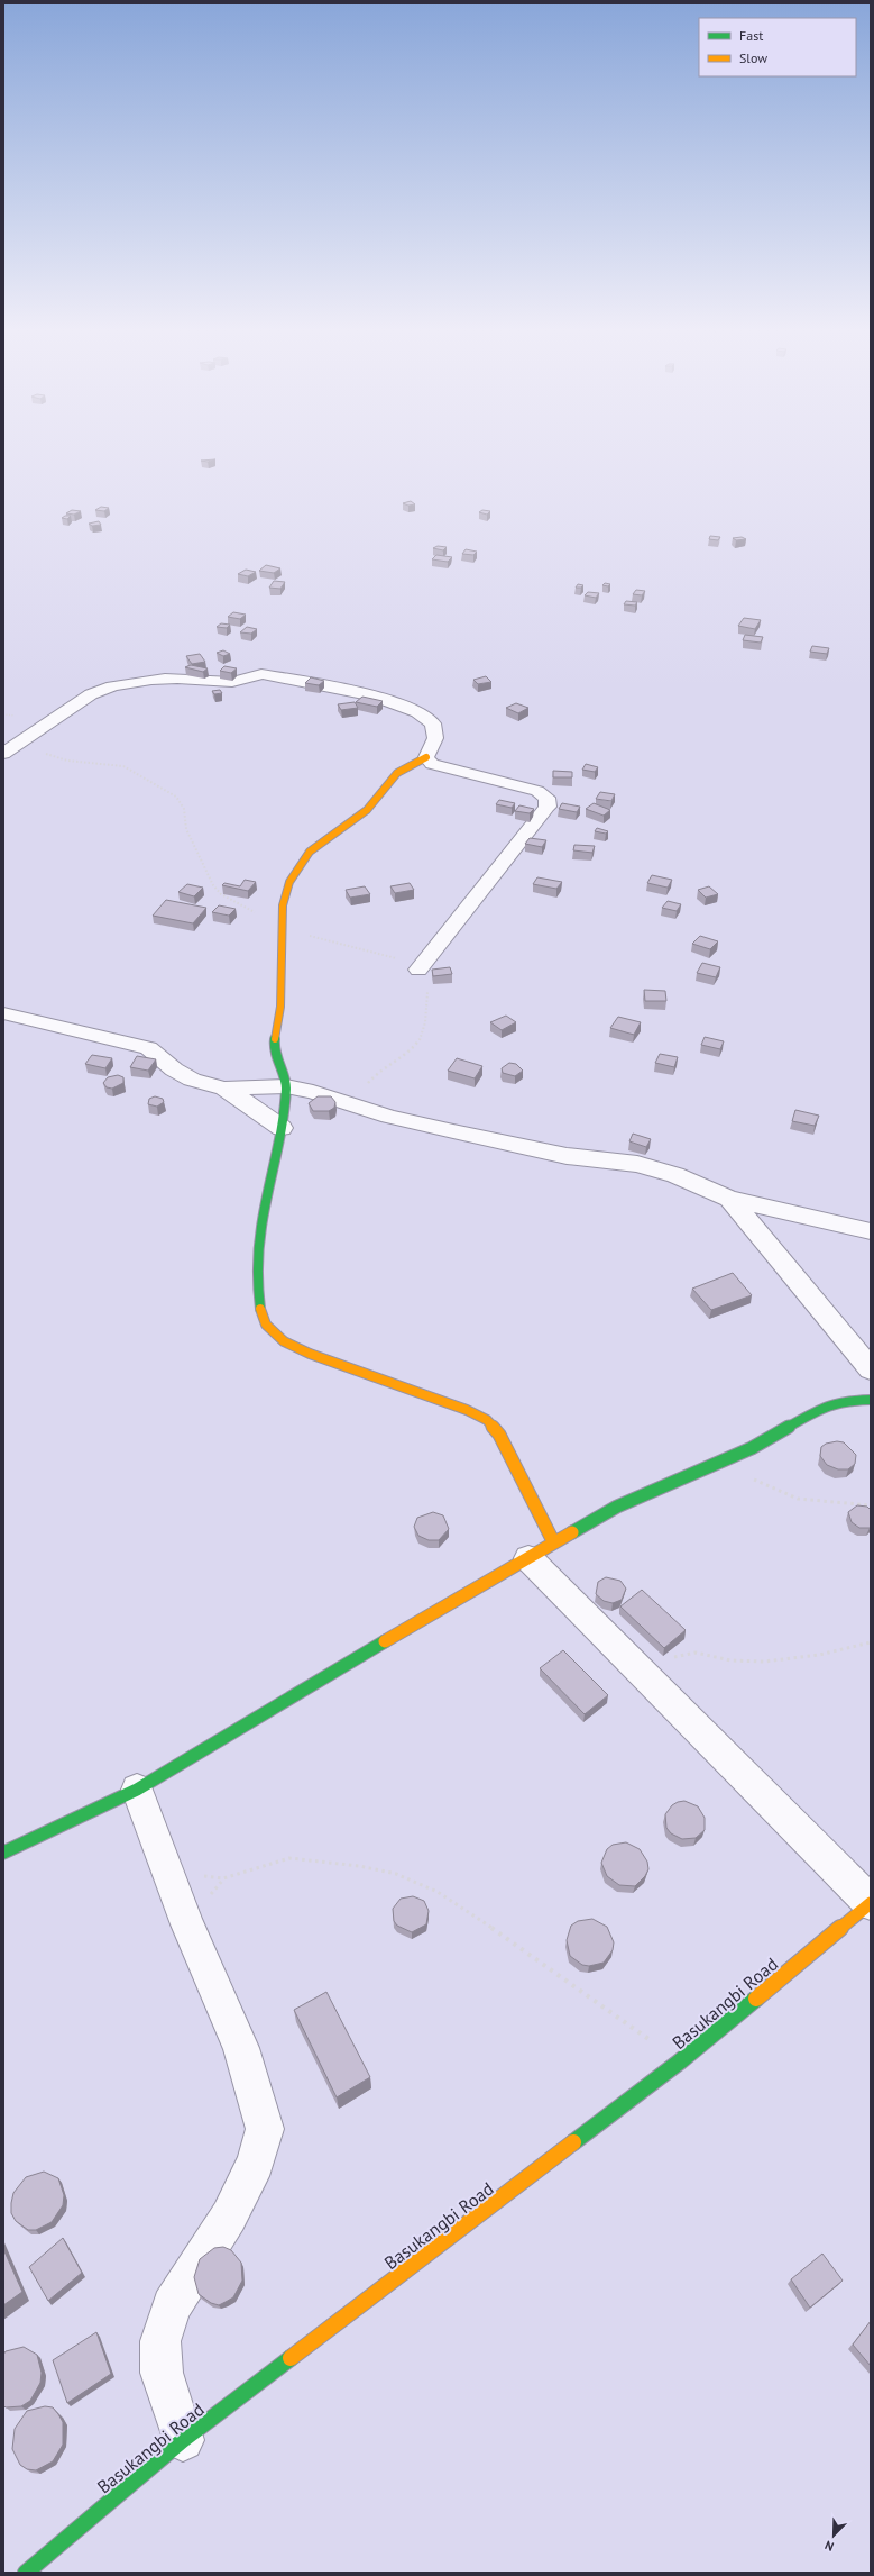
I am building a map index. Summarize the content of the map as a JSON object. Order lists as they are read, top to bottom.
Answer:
{
  "streets": {
    "street": ["Basukangbi Road"]
  },
  "legend": ["Fast", "Slow"],
  "north": "bottom left"
}
